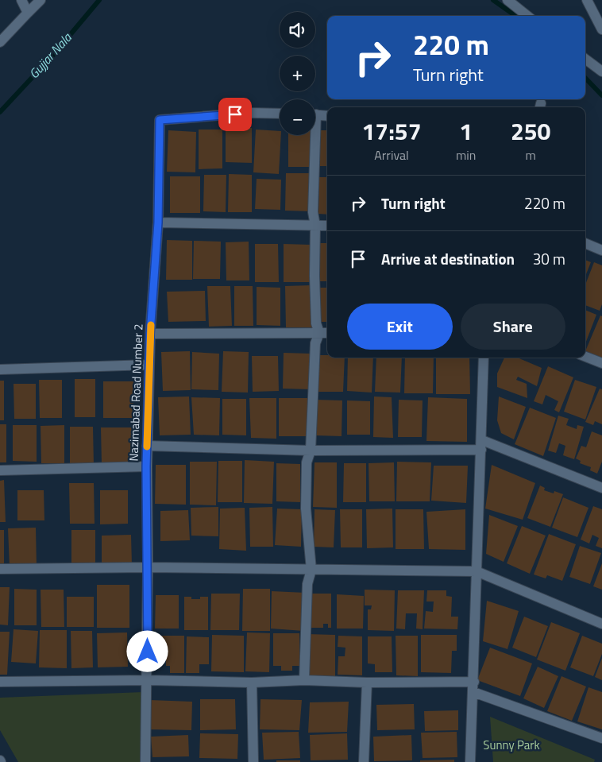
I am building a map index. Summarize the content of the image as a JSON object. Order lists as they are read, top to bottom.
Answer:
{
  "streets": {
    "street": ["Nazimabad Road Number 2"]
  },
  "water": ["Gujjar Nala"],
  "parks": ["Sunny Park"],
  "page": {
    "map_buttons": ["+", "−"],
    "turn": ["220 m", "Turn right"],
    "eta": [
      "17:57",
      "Arrival",
      "1",
      "min",
      "250",
      "m"
    ],
    "list": [
      {
        "name": "Turn right",
        "value": "220 m"
      },
      {
        "name": "Arrive at destination",
        "value": "30 m"
      }
    ],
    "buttons": ["Exit", "Share"]
  }
}
